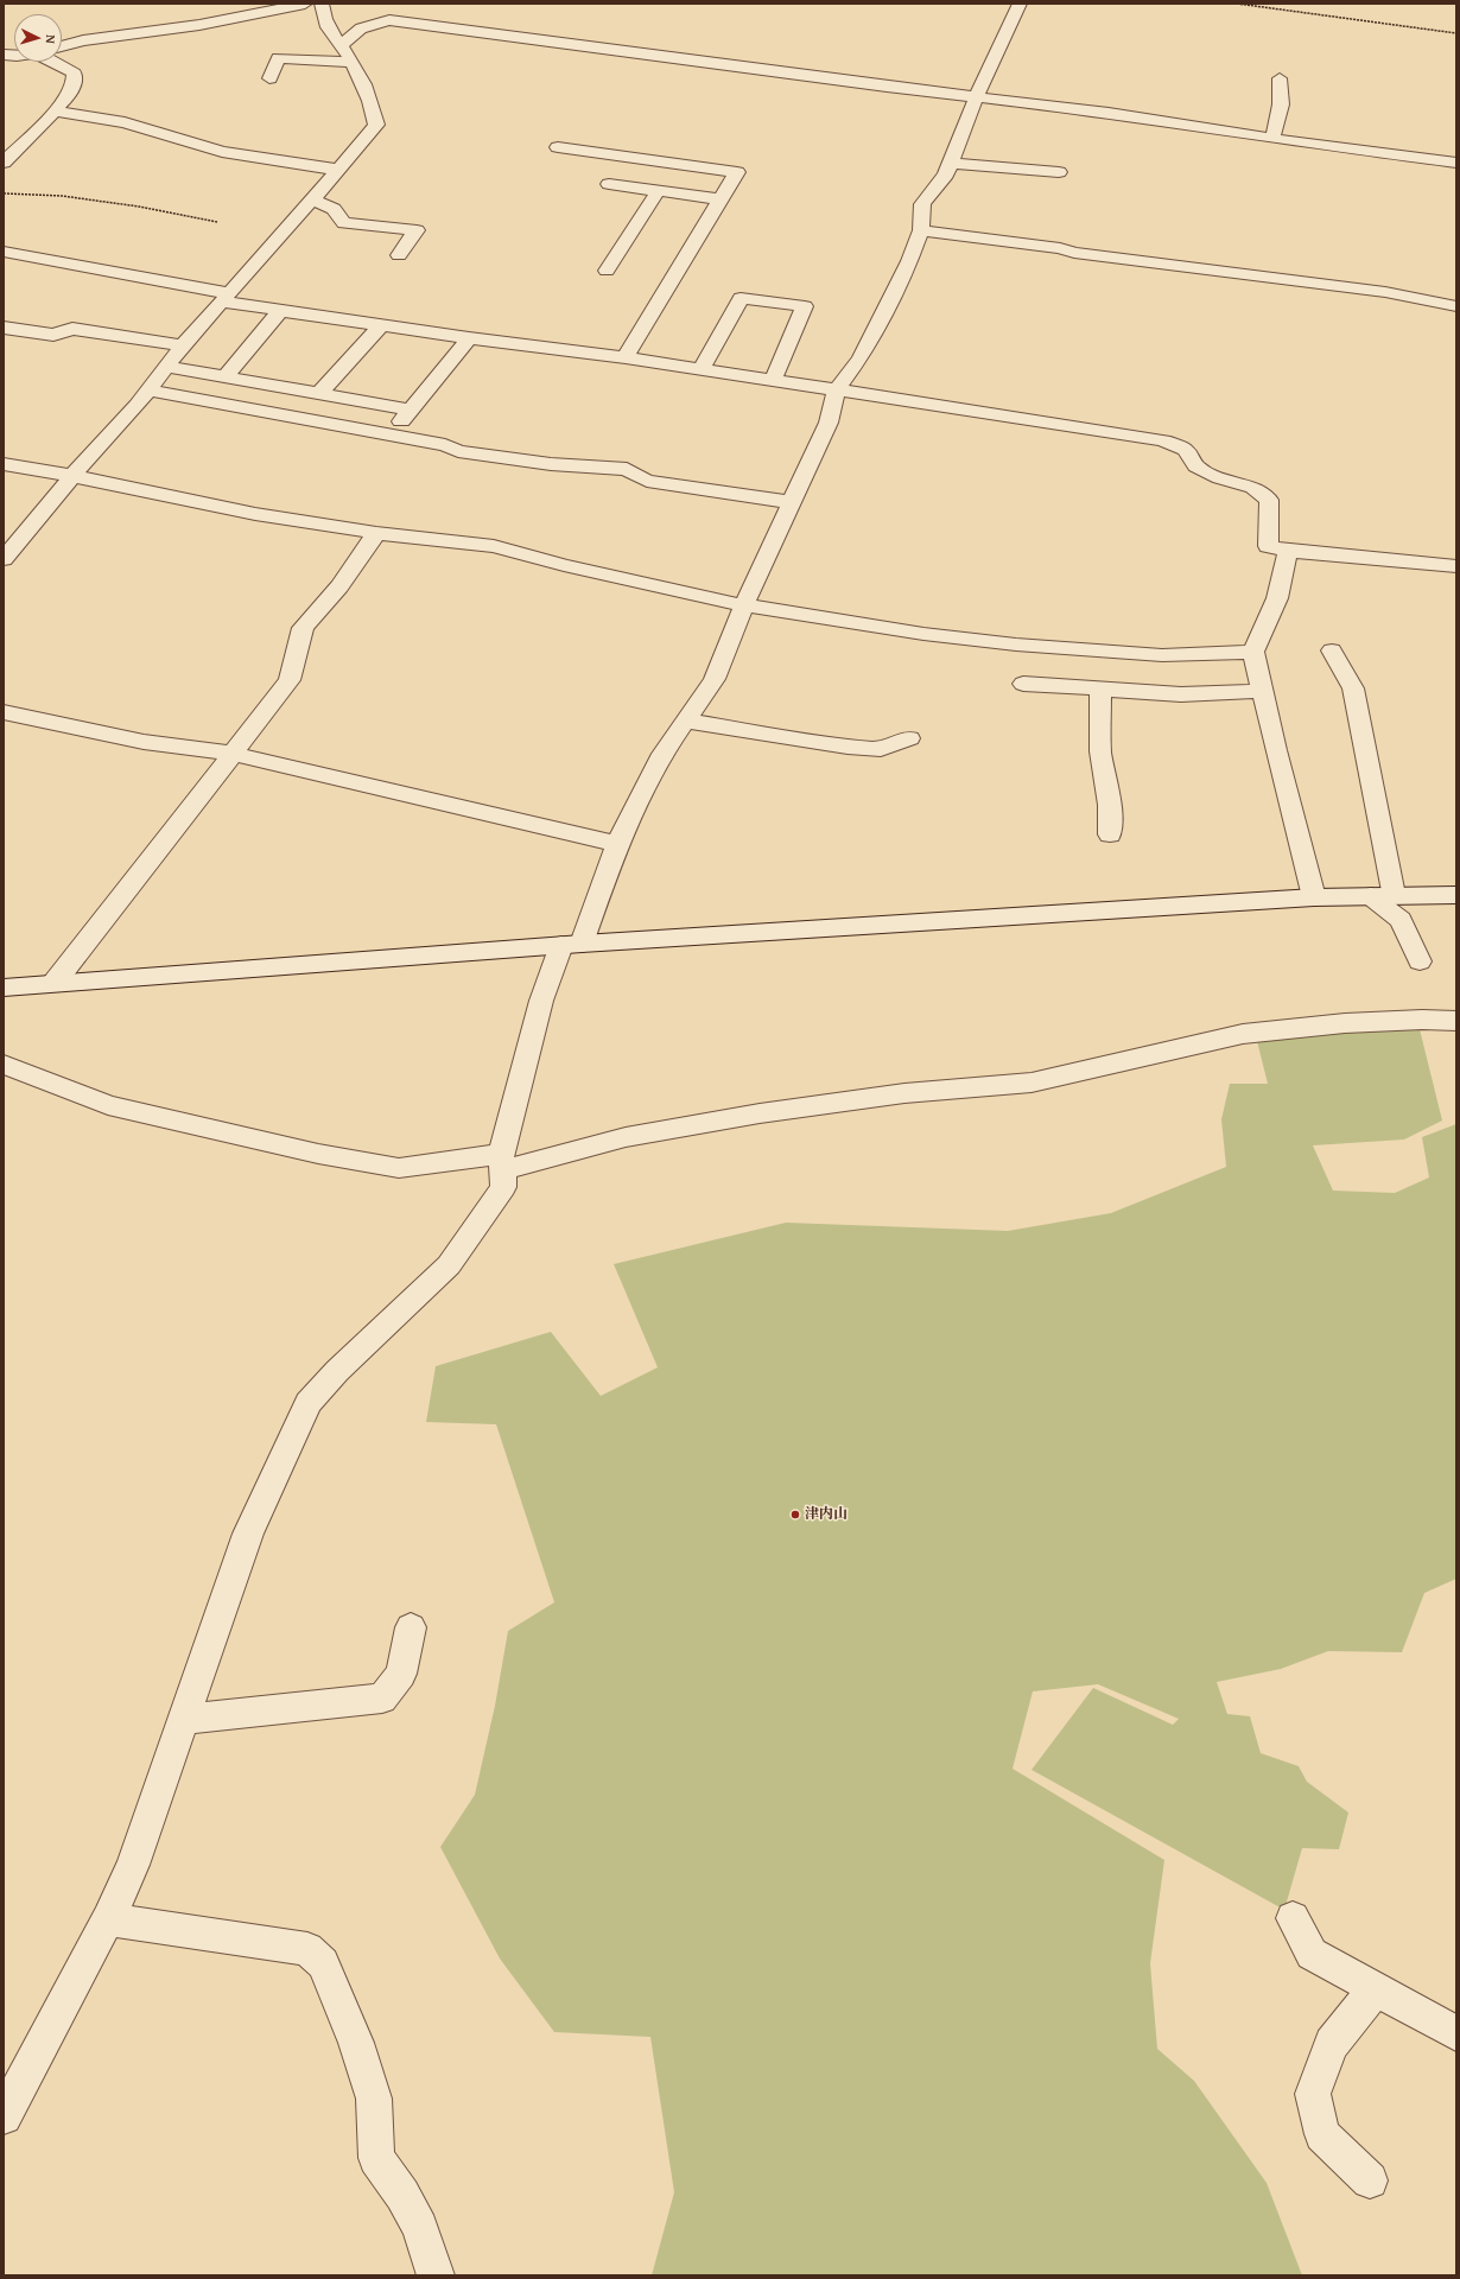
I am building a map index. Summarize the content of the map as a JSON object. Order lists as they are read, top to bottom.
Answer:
{
  "places": ["津内山"],
  "north": "right"
}
